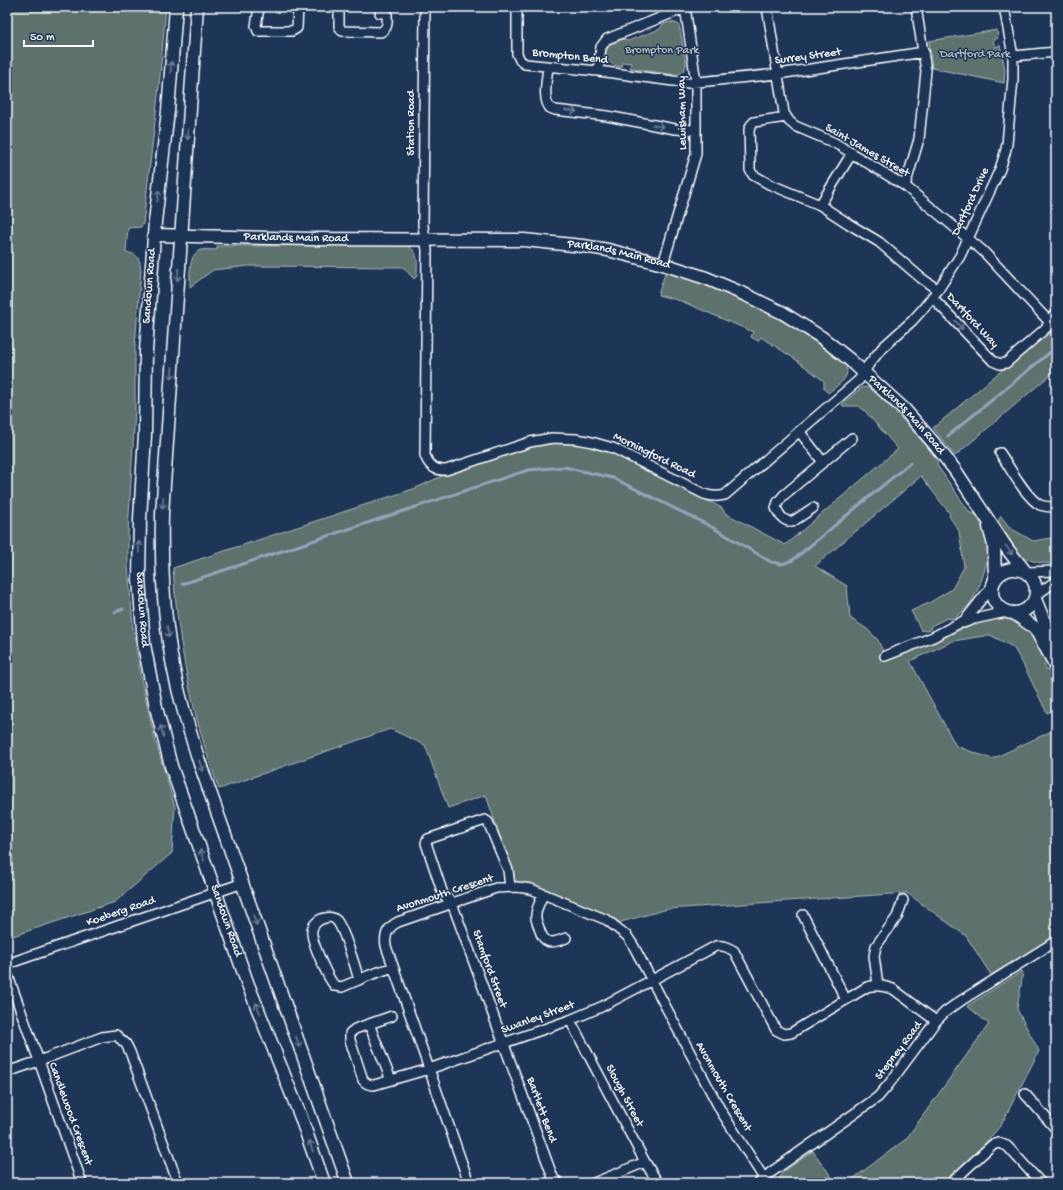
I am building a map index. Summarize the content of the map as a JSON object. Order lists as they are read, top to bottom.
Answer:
{
  "streets": {
    "main road": ["Parklands Main Road", "Sandown Road"],
    "street": [
      "Brompton Bend",
      "Surrey Street",
      "Lewisham Way",
      "Station Road",
      "Saint James Street",
      "Dartford Drive",
      "Dartford Way",
      "Morningford Road",
      "Avonmouth Crescent",
      "Koeberg Road",
      "Stamford Street",
      "Swanley Street",
      "Stepney Road",
      "Slough Street",
      "Bartlett Bend",
      "Candlewood Crescent"
    ]
  },
  "crossings": [
    ["Brompton Bend", "Surrey Street"],
    ["Brompton Bend", "Lewisham Way"],
    ["Surrey Street", "Lewisham Way"],
    ["Lewisham Way", "Parklands Main Road"],
    ["Station Road", "Parklands Main Road"],
    ["Station Road", "Morningford Road"],
    ["Saint James Street", "Dartford Drive"],
    ["Saint James Street", "Dartford Way"],
    ["Dartford Drive", "Parklands Main Road"],
    ["Dartford Drive", "Dartford Way"],
    ["Dartford Drive", "Morningford Road"],
    ["Parklands Main Road", "Sandown Road"],
    ["Parklands Main Road", "Morningford Road"],
    ["Sandown Road", "Koeberg Road"],
    ["Avonmouth Crescent", "Stamford Street"],
    ["Avonmouth Crescent", "Swanley Street"],
    ["Avonmouth Crescent", "Stepney Road"],
    ["Stamford Street", "Swanley Street"],
    ["Stamford Street", "Bartlett Bend"],
    ["Swanley Street", "Slough Street"],
    ["Swanley Street", "Bartlett Bend"]
  ],
  "parks": ["Brompton Park", "Dartford Park"],
  "scale_bar": "50 m"
}
